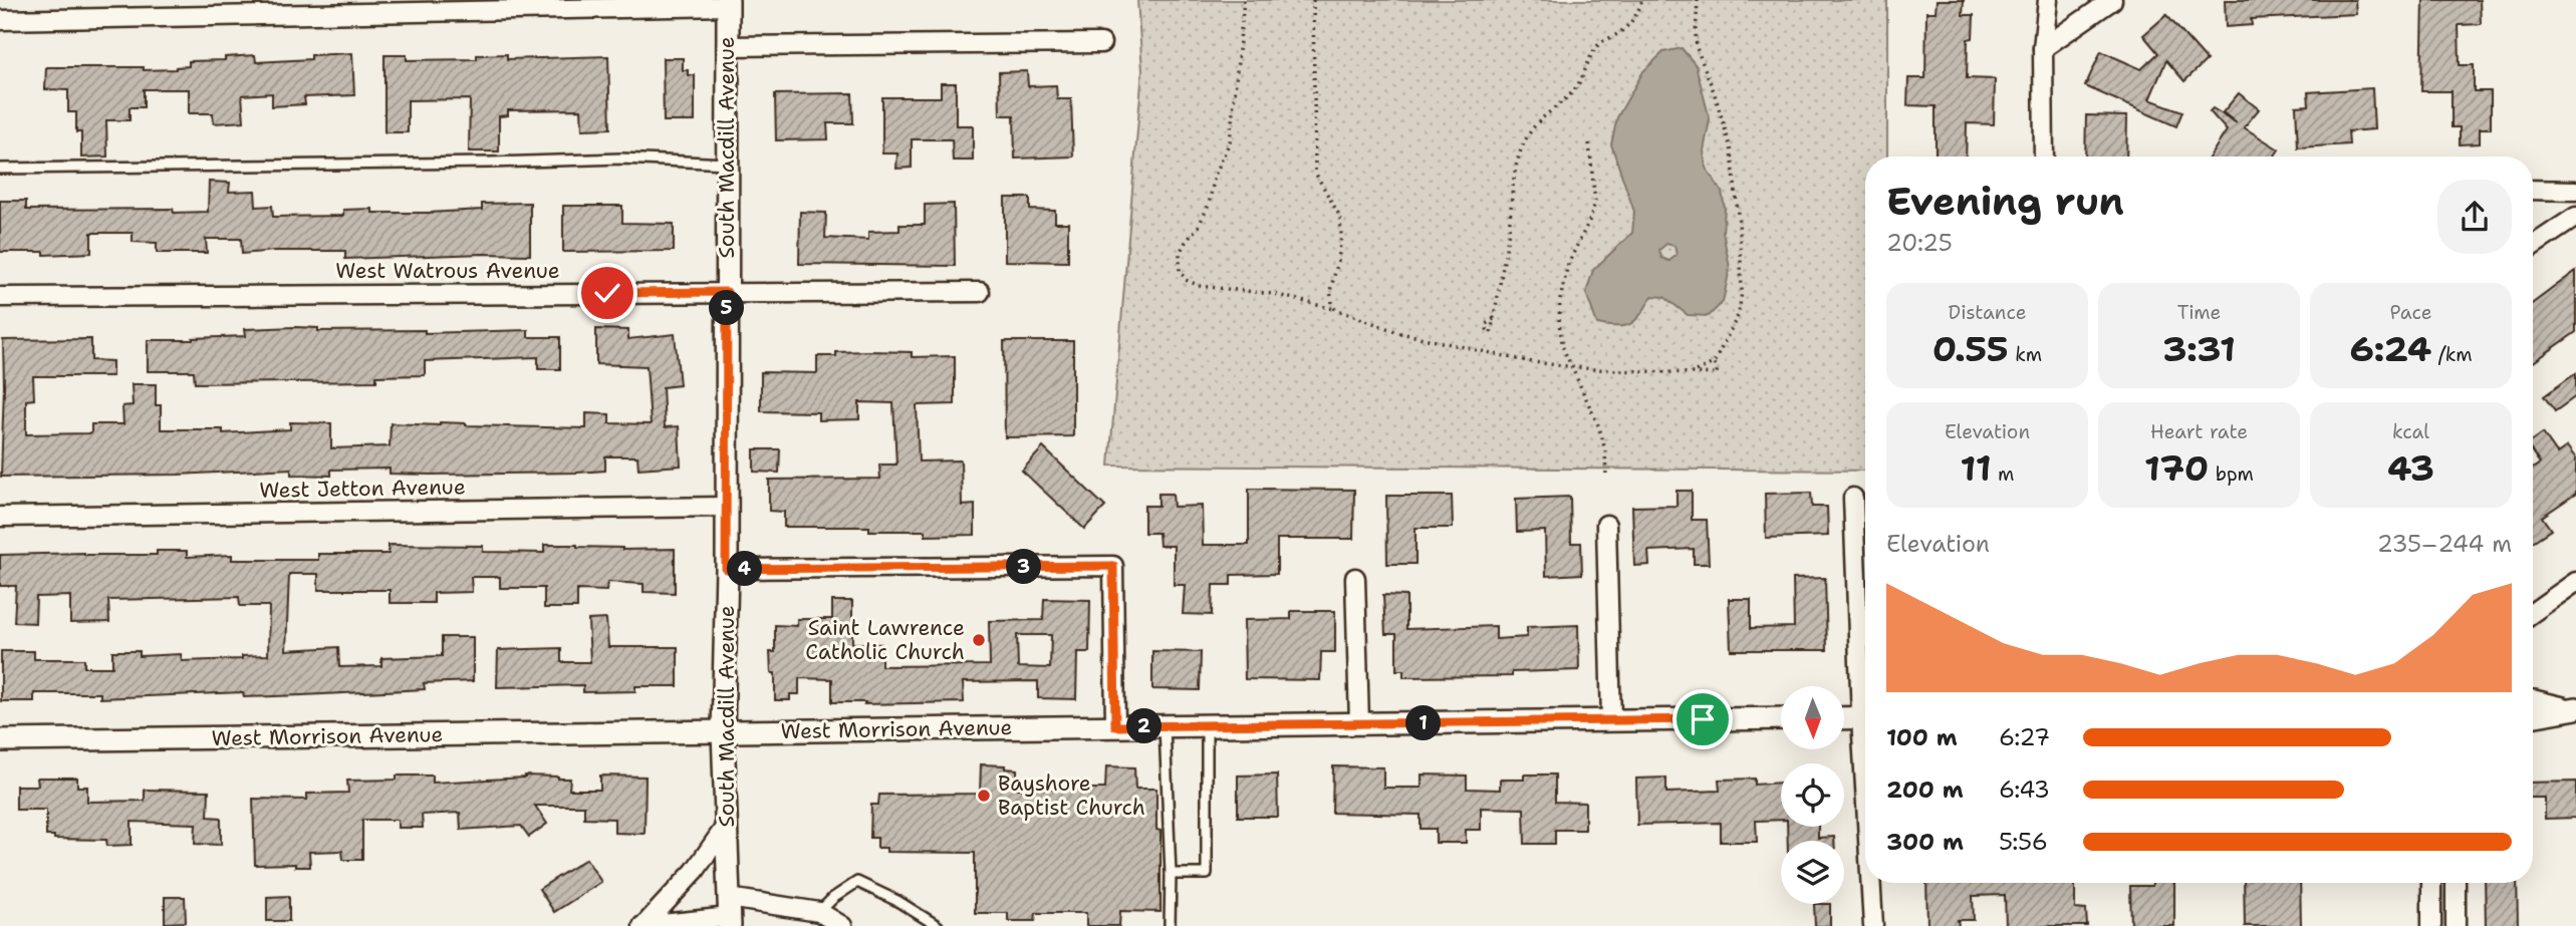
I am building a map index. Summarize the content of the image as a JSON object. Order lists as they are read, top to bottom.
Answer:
{
  "streets": {
    "street": [
      "South Macdill Avenue",
      "West Watrous Avenue",
      "West Jetton Avenue",
      "West Morrison Avenue"
    ]
  },
  "crossings": [
    ["South Macdill Avenue", "West Watrous Avenue"],
    ["South Macdill Avenue", "West Jetton Avenue"],
    ["South Macdill Avenue", "West Morrison Avenue"]
  ],
  "places": ["Saint Lawrence Catholic Church", "Bayshore Baptist Church"],
  "north": "bottom",
  "page": {
    "heading": ["Evening run", "20:25"],
    "stats": [
      ["Distance", "0.55 km"],
      ["Time", "3:31"],
      ["Pace", "6:24 /km"],
      ["Elevation", "11 m"],
      ["Heart rate", "170 bpm"],
      ["kcal", "43"]
    ],
    "pins": [
      "5",
      "3",
      "4",
      "1",
      "2"
    ],
    "chart": ["Elevation", "235–244 m"],
    "list": [
      {
        "name": "100 m",
        "note": "6:27"
      },
      {
        "name": "200 m",
        "note": "6:43"
      },
      {
        "name": "300 m",
        "note": "5:56"
      }
    ]
  }
}
